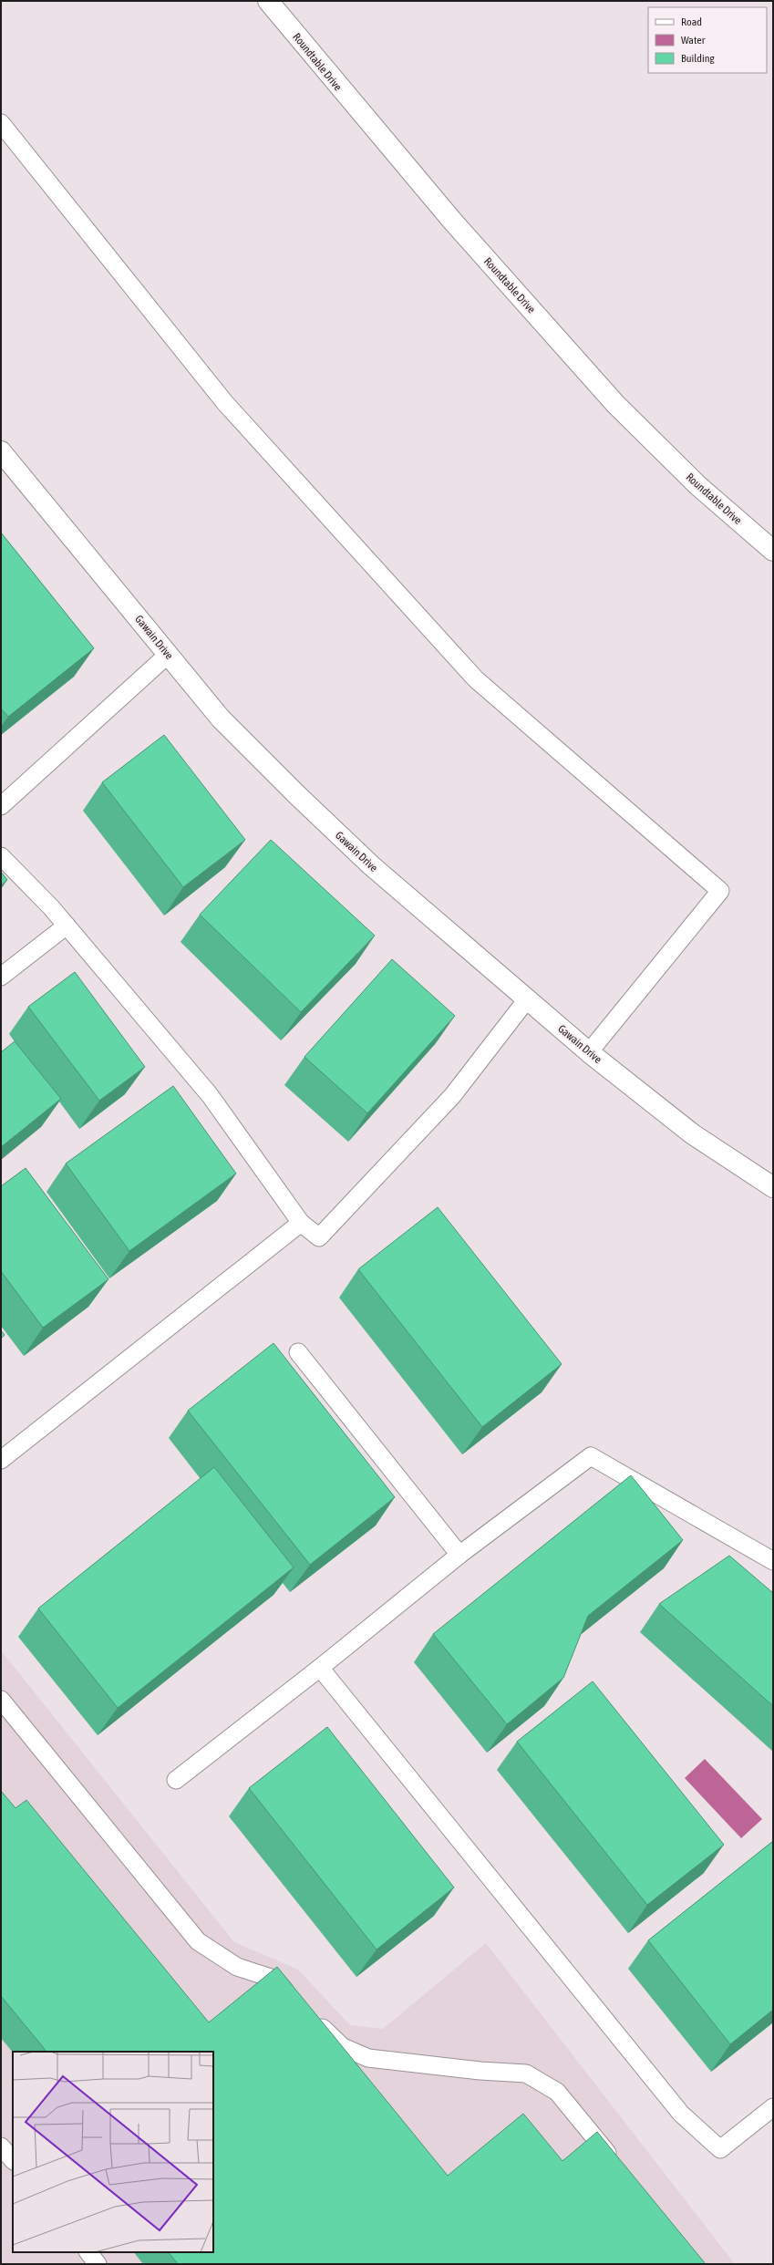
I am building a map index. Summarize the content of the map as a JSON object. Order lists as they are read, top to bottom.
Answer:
{
  "streets": {
    "street": ["Roundtable Drive", "Gawain Drive"]
  },
  "legend": ["Road", "Water", "Building"]
}
